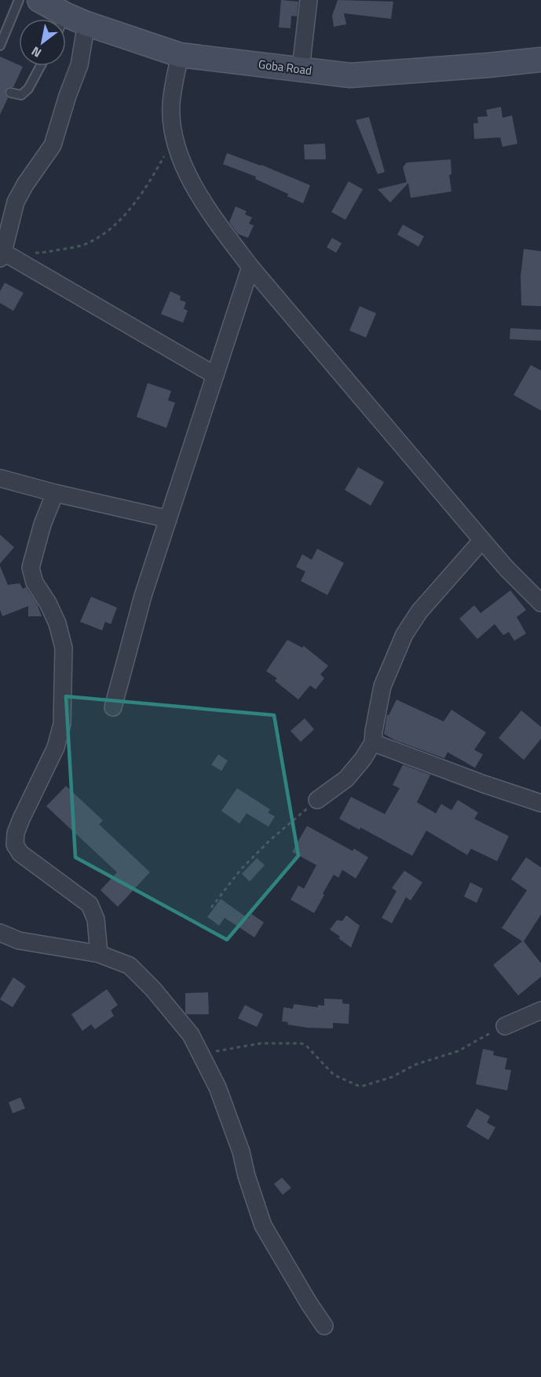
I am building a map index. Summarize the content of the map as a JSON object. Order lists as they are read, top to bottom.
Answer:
{
  "streets": {
    "main road": ["Goba Road"]
  },
  "north": "bottom left"
}
